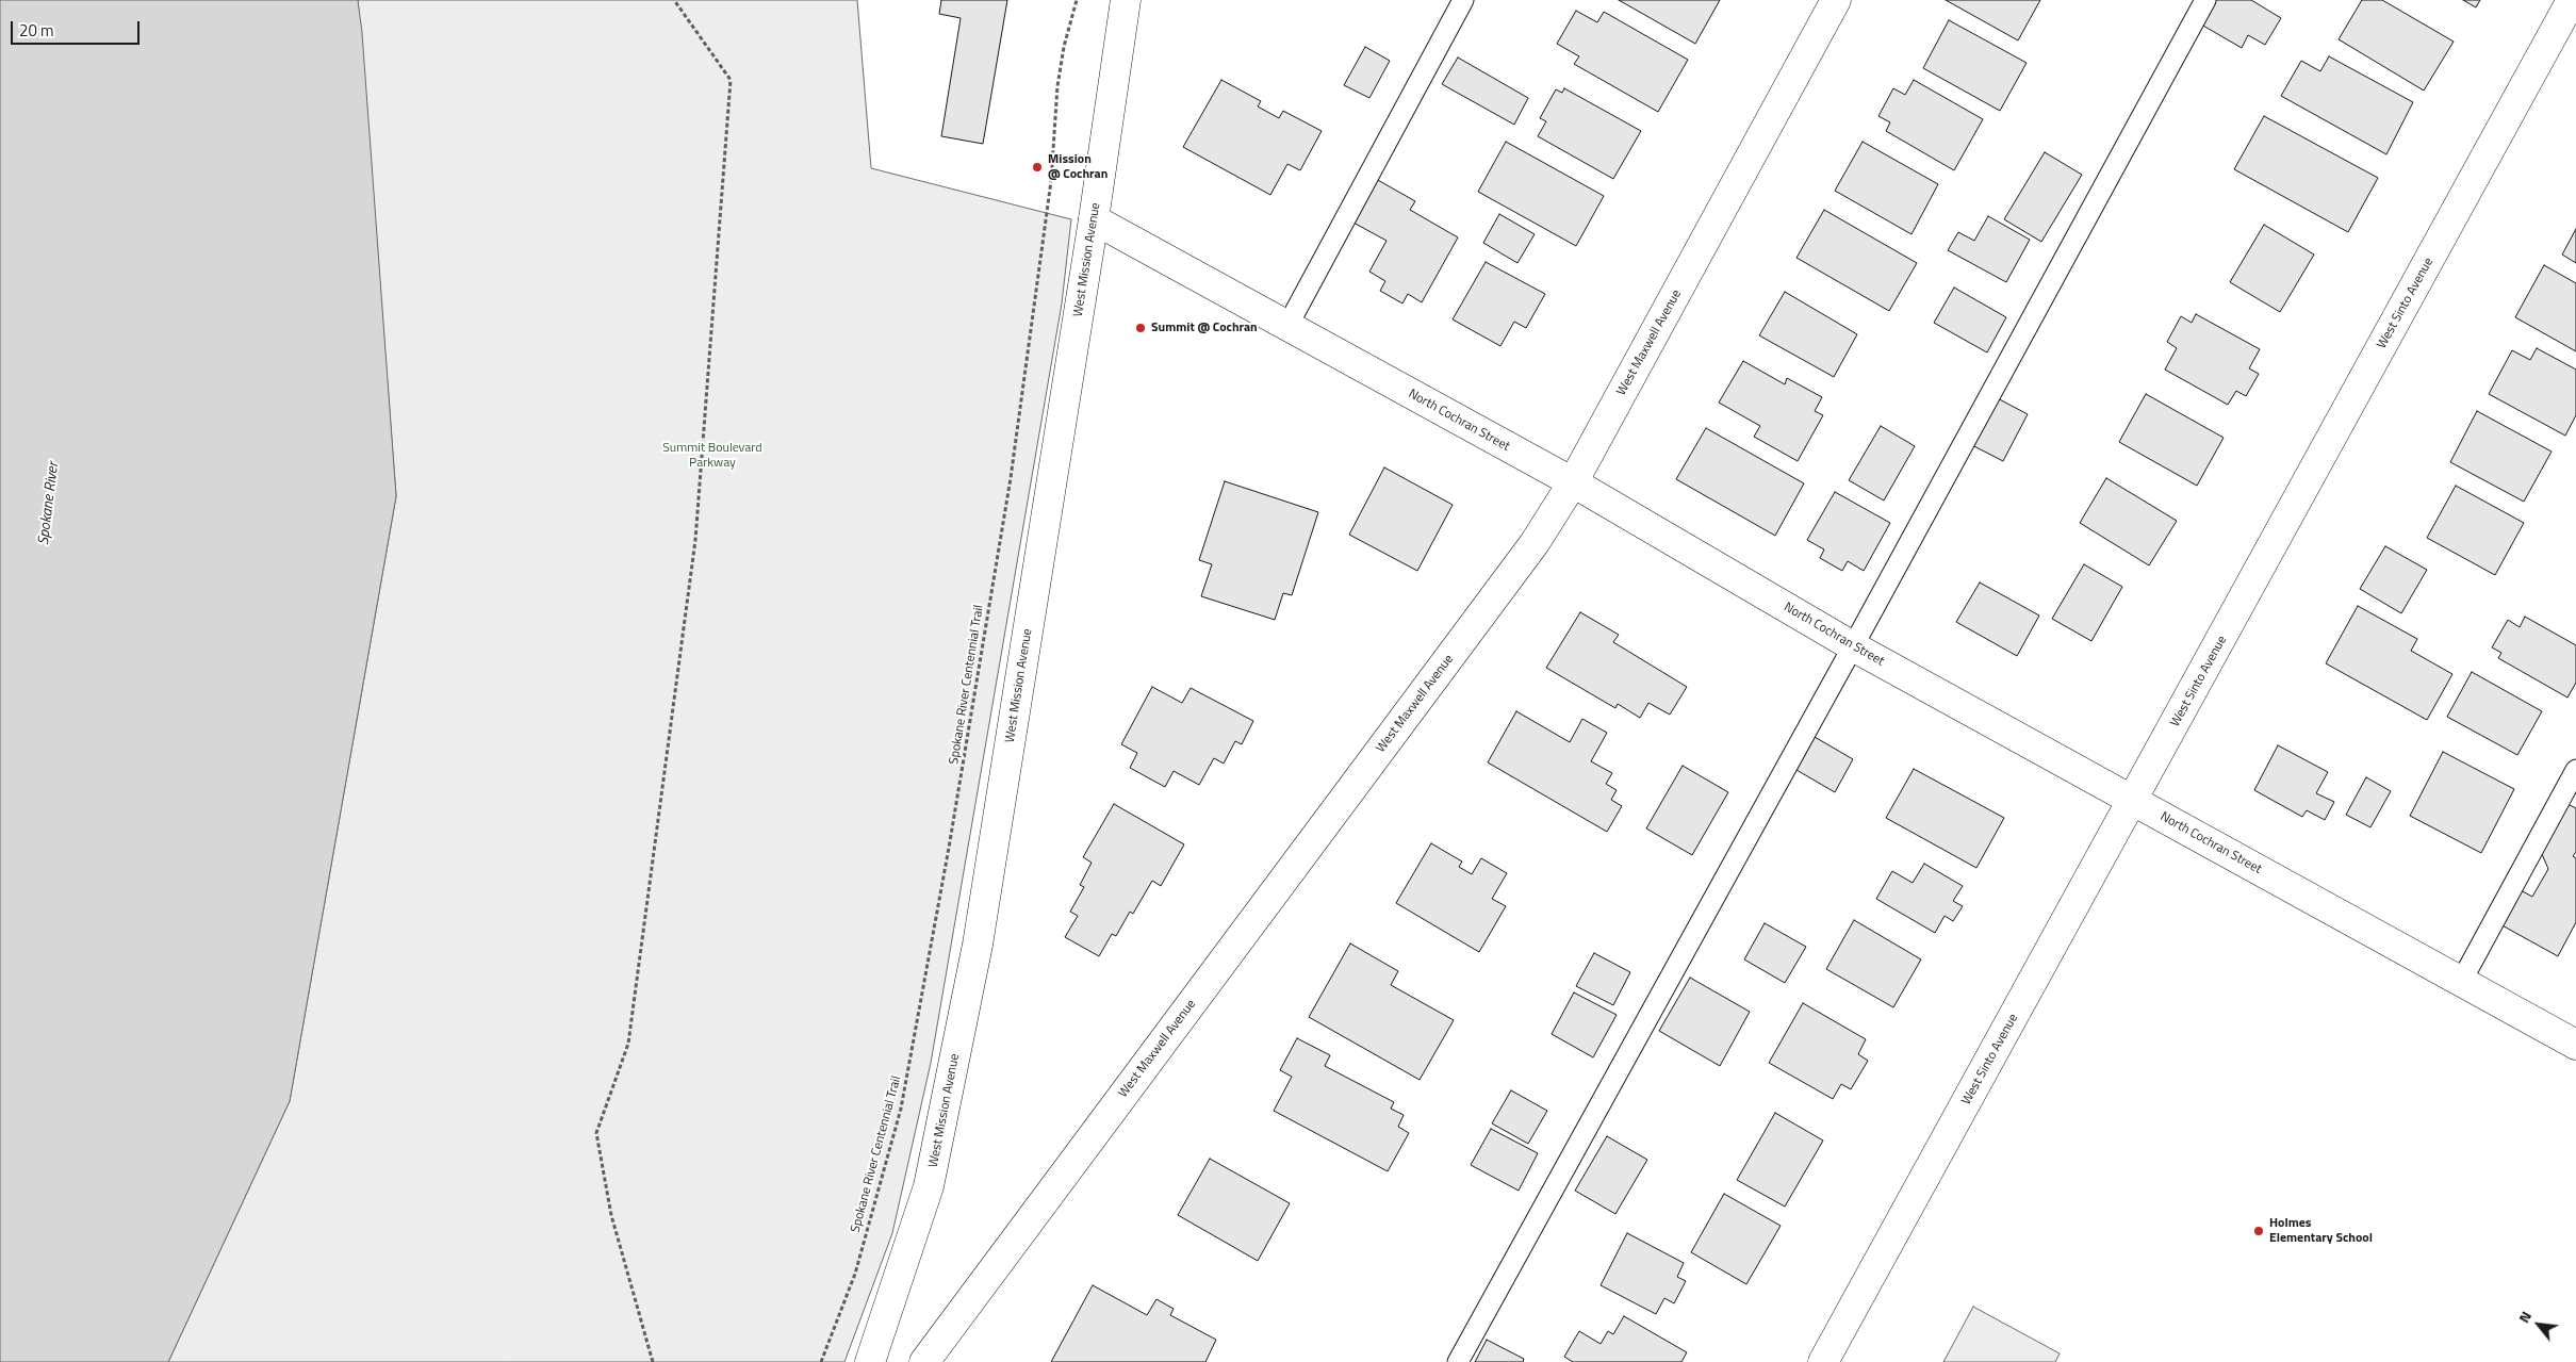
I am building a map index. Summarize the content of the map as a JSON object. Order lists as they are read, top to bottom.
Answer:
{
  "streets": {
    "street": [
      "West Mission Avenue",
      "West Sinto Avenue",
      "West Maxwell Avenue",
      "North Cochran Street"
    ],
    "path": ["Spokane River Centennial Trail"]
  },
  "crossings": [
    ["West Mission Avenue", "North Cochran Street"],
    ["West Sinto Avenue", "North Cochran Street"],
    ["West Maxwell Avenue", "North Cochran Street"]
  ],
  "water": ["Spokane River"],
  "parks": ["Summit Boulevard Parkway"],
  "places": ["Mission @ Cochran", "Summit @ Cochran", "Holmes Elementary School"],
  "scale_bar": "20 m",
  "north": "top left"
}
